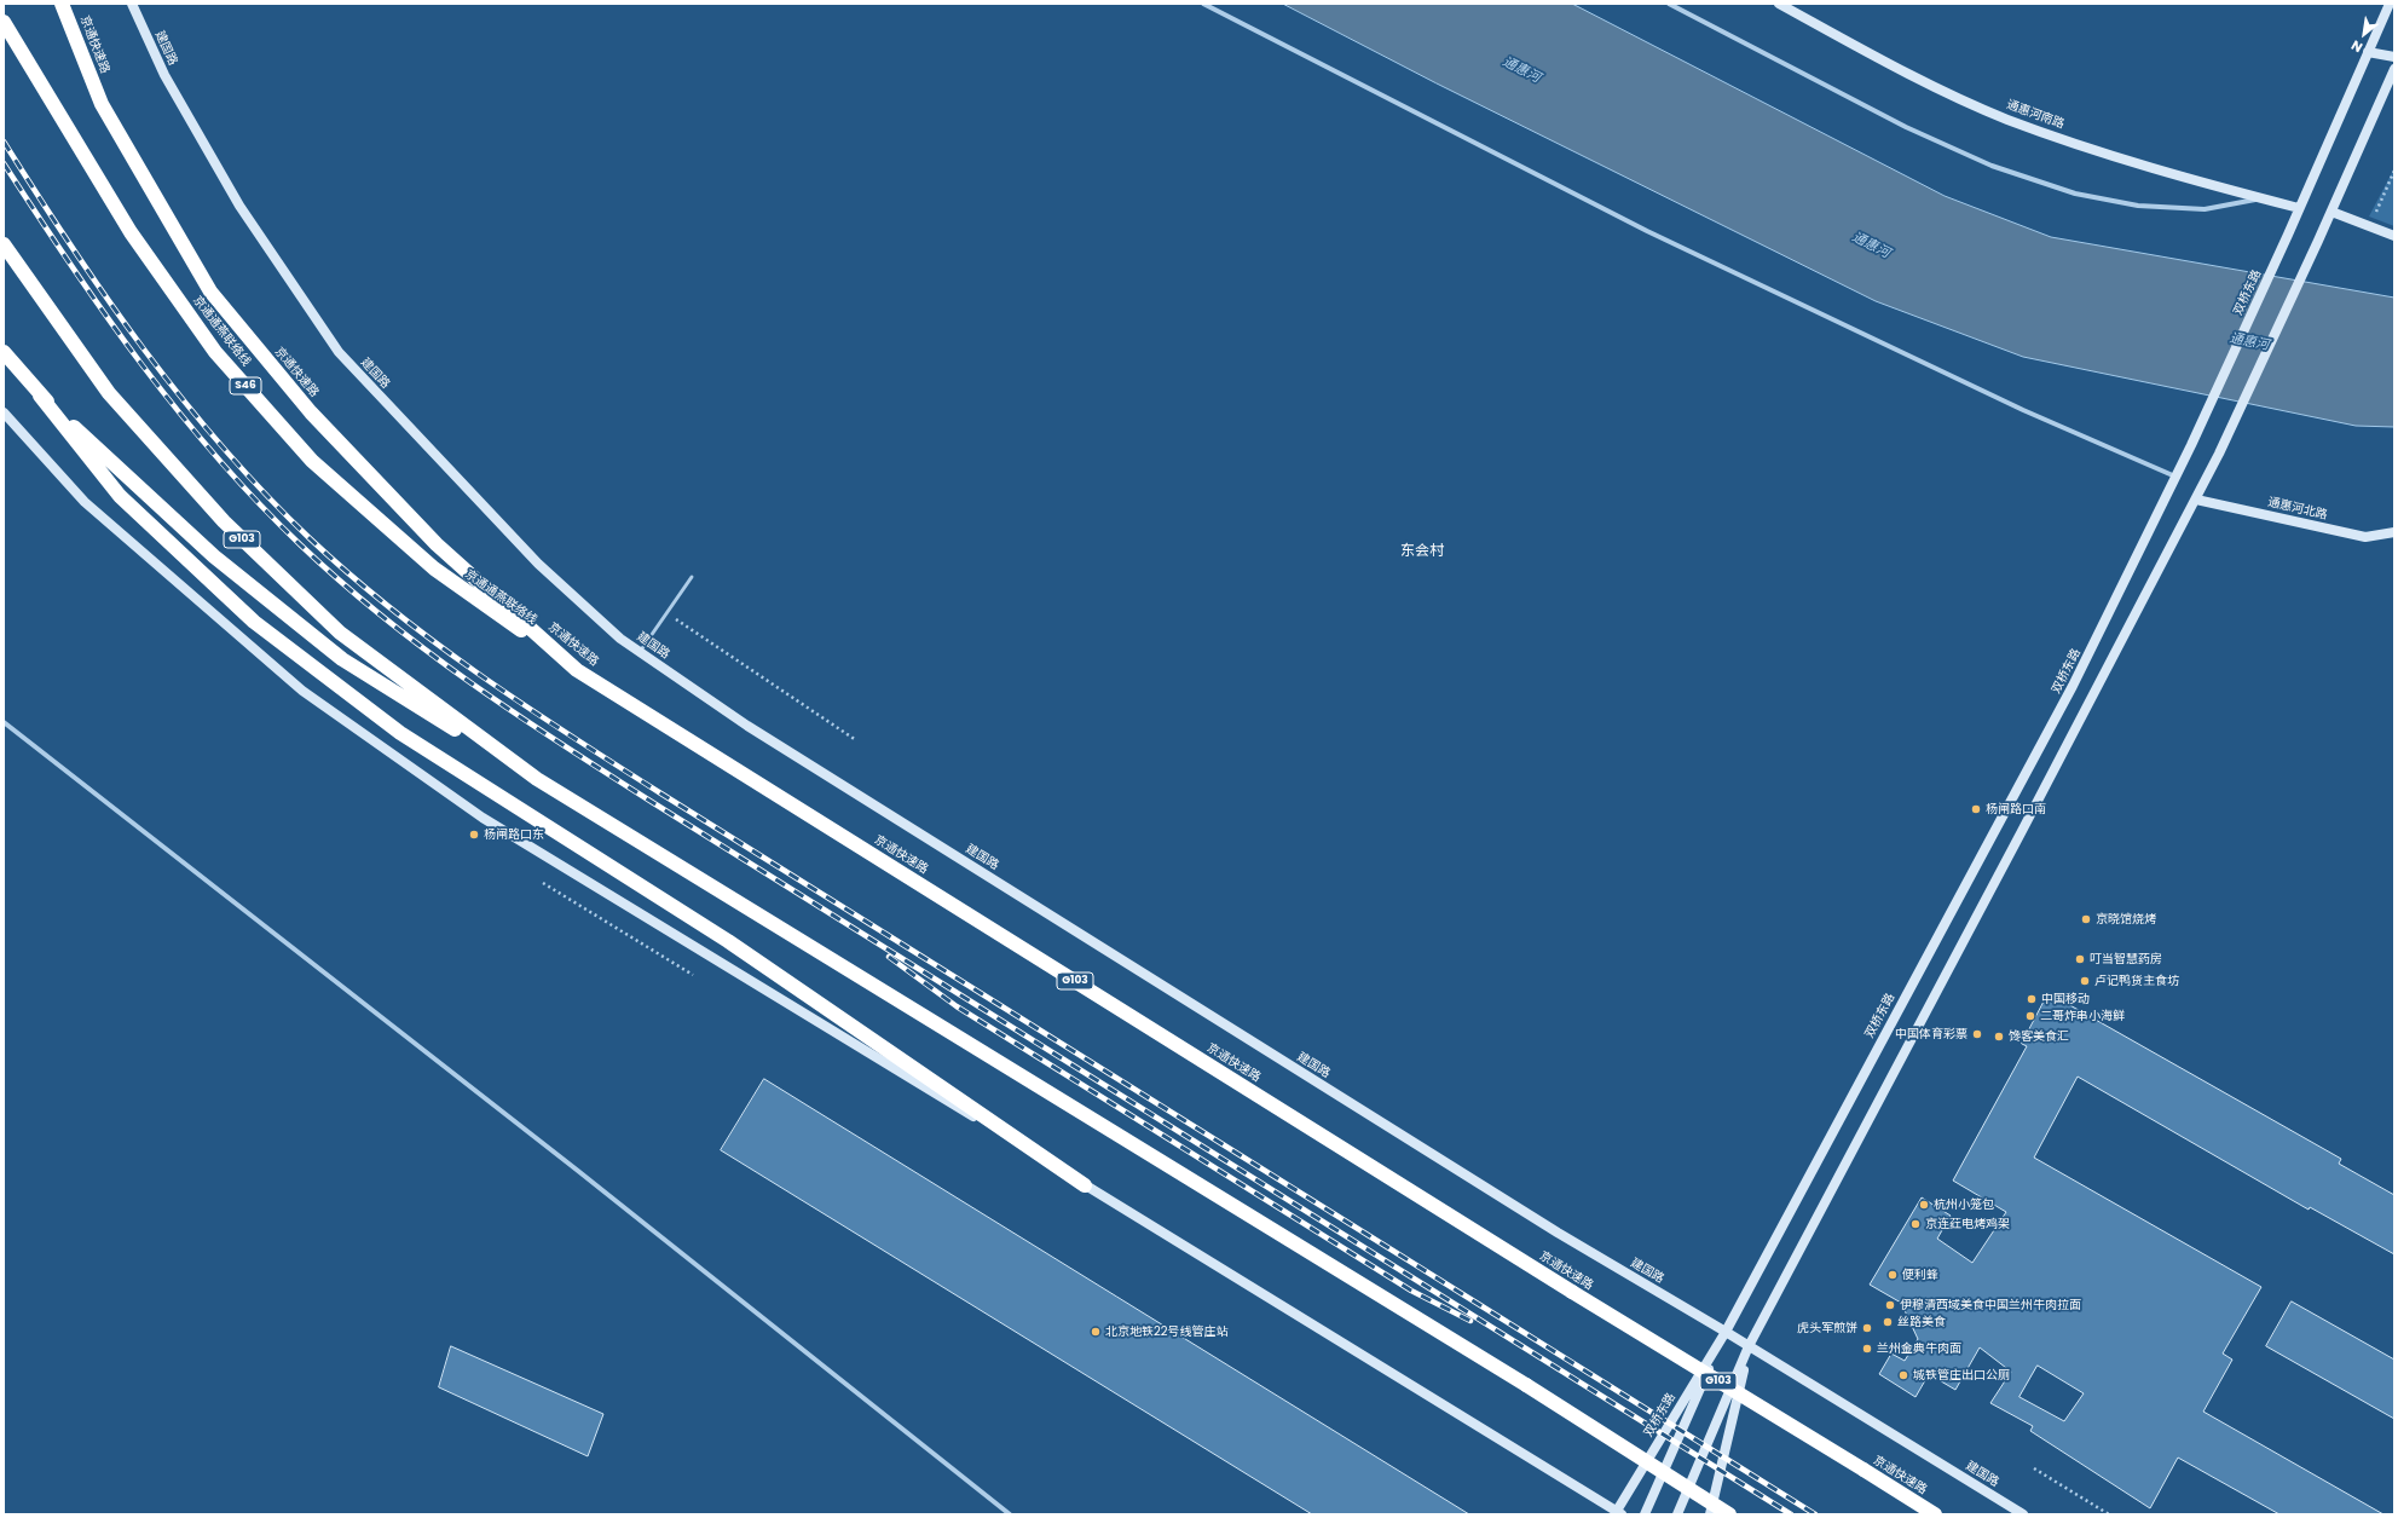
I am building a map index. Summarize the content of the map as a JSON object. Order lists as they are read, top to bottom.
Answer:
{
  "streets": {
    "highway": [
      "京通快速路",
      "京通通燕联络线",
      "S46",
      "G103"
    ],
    "street": [
      "建国路",
      "通惠河南路",
      "双桥东路",
      "通惠河北路"
    ]
  },
  "crossings": [
    ["京通快速路", "京通通燕联络线"],
    ["建国路", "双桥东路"],
    ["通惠河南路", "双桥东路"]
  ],
  "districts": ["东会村"],
  "water": ["通惠河"],
  "places": [
    "杨闸路口南",
    "杨闸路口东",
    "京晓馆烧烤",
    "叮当智慧药房",
    "卢记鸭货主食坊",
    "中国移动",
    "二哥炸串小海鲜",
    "中国体育彩票",
    "馋客美食汇",
    "杭州小笼包",
    "京连荭电烤鸡架",
    "便利蜂",
    "伊穆清西域美食中国兰州牛肉拉面",
    "丝路美食",
    "虎头军煎饼",
    "北京地铁22号线管庄站",
    "兰州金典牛肉面",
    "城铁管庄出口公厕"
  ],
  "north": "bottom left"
}
